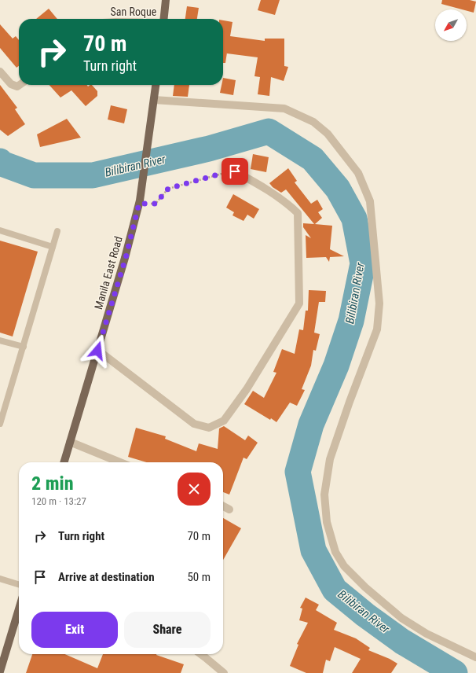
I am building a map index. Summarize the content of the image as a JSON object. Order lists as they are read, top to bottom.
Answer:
{
  "streets": {
    "main road": ["Manila East Road"]
  },
  "water": ["Bilibiran River"],
  "north": "bottom left",
  "page": {
    "turn": ["70 m", "Turn right"],
    "heading": ["2 min", "120 m · 13:27"],
    "list": [
      {
        "name": "Turn right",
        "value": "70 m"
      },
      {
        "name": "Arrive at destination",
        "value": "50 m"
      }
    ],
    "buttons": ["Exit", "Share"]
  }
}
